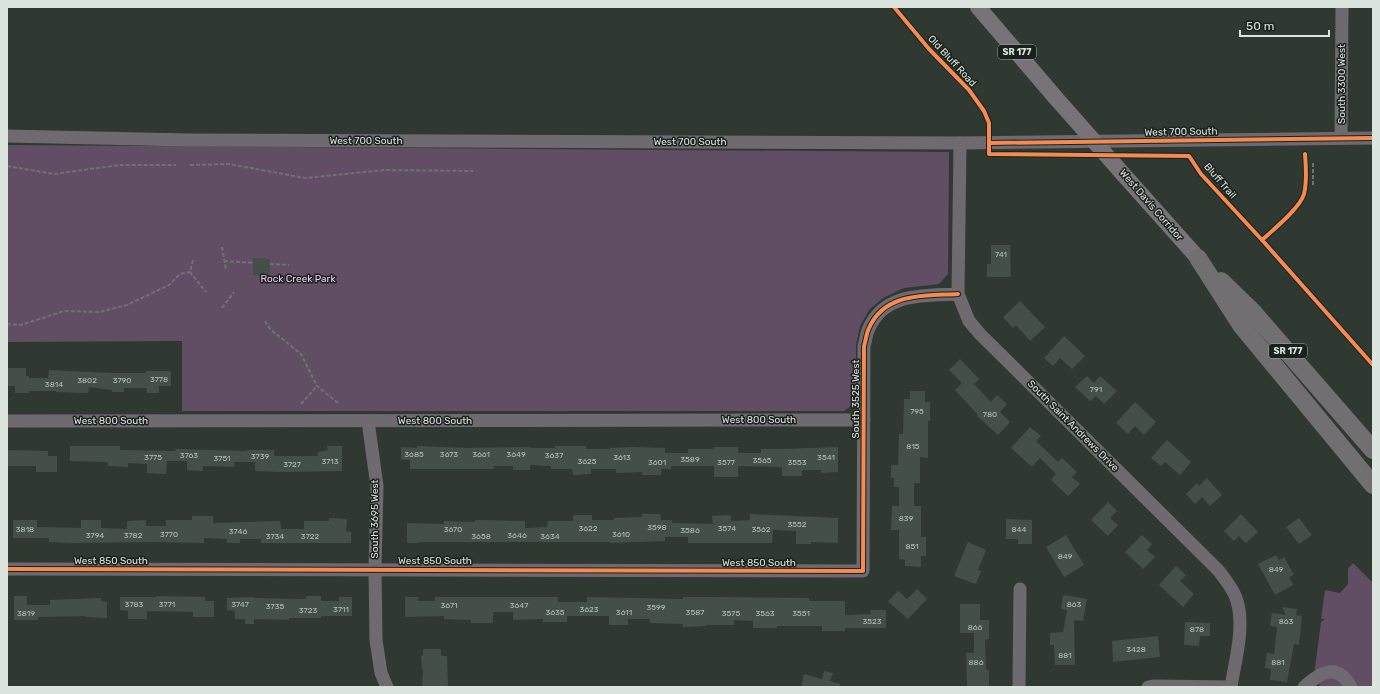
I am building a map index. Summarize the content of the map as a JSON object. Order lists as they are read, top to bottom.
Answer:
{
  "streets": {
    "highway": ["SR 177", "West Davis Corridor"],
    "street": [
      "South 3300 West",
      "West 700 South",
      "South 3525 West",
      "West 800 South",
      "South Saint Andrews Drive",
      "South 3695 West",
      "West 850 South"
    ],
    "cycle path": ["Old Bluff Road"]
  },
  "crossings": [
    ["South 3300 West", "West 700 South"],
    ["West 700 South", "South Saint Andrews Drive"],
    ["South 3525 West", "West 800 South"],
    ["South 3525 West", "South Saint Andrews Drive"],
    ["South 3525 West", "West 850 South"],
    ["West 800 South", "South 3695 West"],
    ["South 3695 West", "West 850 South"]
  ],
  "parks": ["Rock Creek Park"],
  "house_numbers": [
    "741",
    "3778",
    "3802",
    "3790",
    "3814",
    "791",
    "795",
    "780",
    "815",
    "3685",
    "3673",
    "3661",
    "3649",
    "3763",
    "3637",
    "3739",
    "3775",
    "3613",
    "3541",
    "3751",
    "3589",
    "3565",
    "3713",
    "3625",
    "3601",
    "3577",
    "3553",
    "3727",
    "839",
    "3552",
    "3598",
    "3622",
    "3574",
    "3818",
    "3670",
    "3562",
    "844",
    "3586",
    "3746",
    "3770",
    "3610",
    "3794",
    "3782",
    "3646",
    "3734",
    "3722",
    "3658",
    "3634",
    "851",
    "849",
    "849",
    "3783",
    "3771",
    "3747",
    "863",
    "3671",
    "3647",
    "3735",
    "3599",
    "3711",
    "3623",
    "3723",
    "3635",
    "3611",
    "3587",
    "3819",
    "3575",
    "3563",
    "3551",
    "3523",
    "863",
    "866",
    "878",
    "3428",
    "881",
    "886",
    "881"
  ],
  "scale_bar": "50 m"
}
